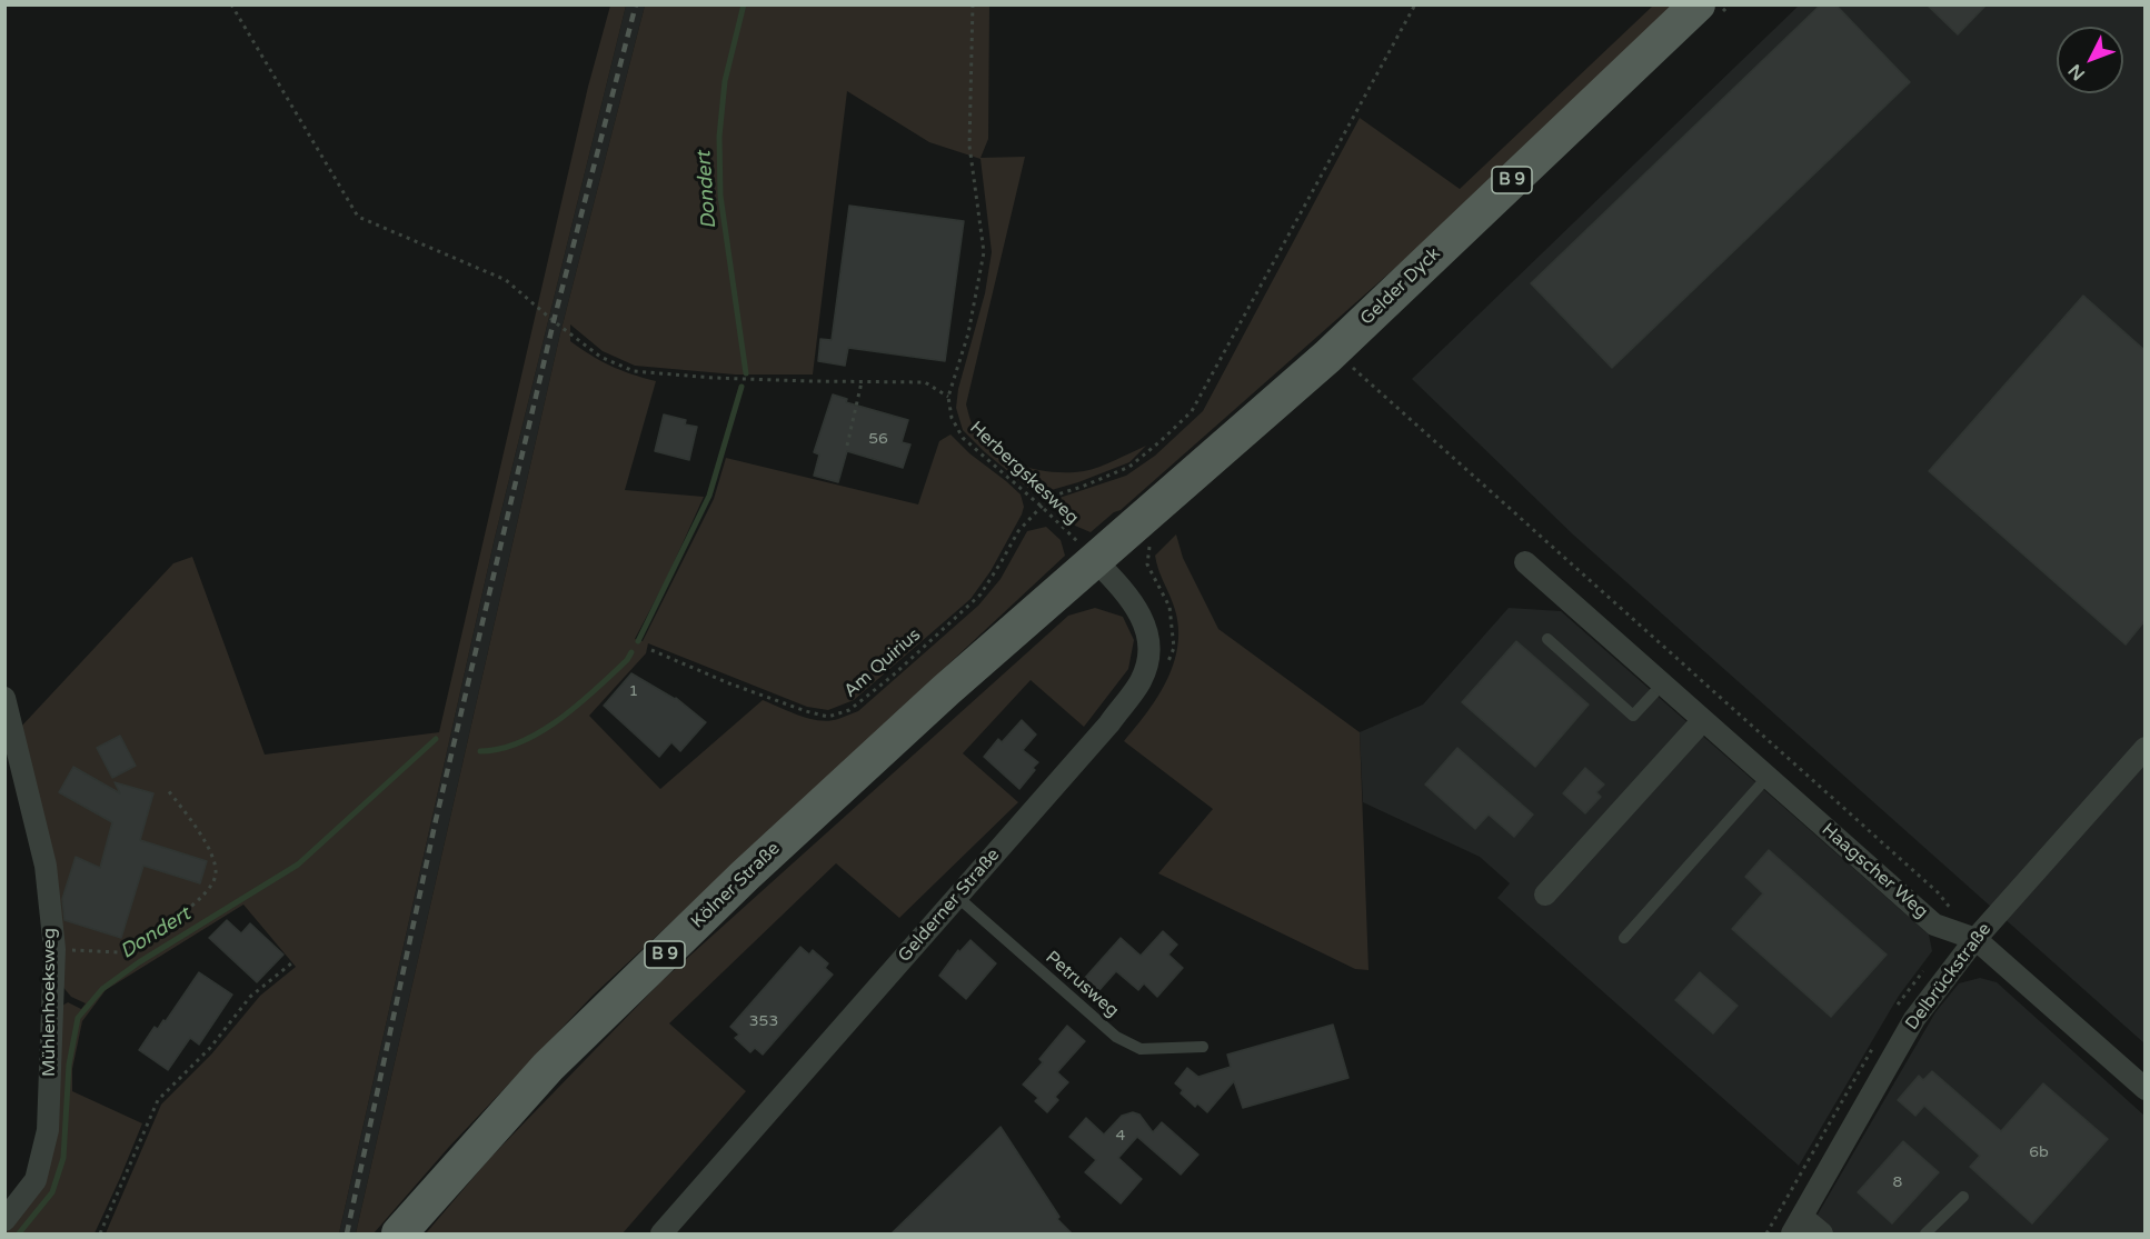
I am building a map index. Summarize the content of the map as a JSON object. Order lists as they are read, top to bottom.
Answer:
{
  "streets": {
    "main road": ["B 9", "Gelder Dyck", "Kölner Straße"],
    "street": [
      "Haagscher Weg",
      "Gelderner Straße",
      "Delbrückstraße",
      "Mühlenhoeksweg"
    ],
    "lane": ["Petrusweg"],
    "path": ["Herbergskesweg", "Am Quirius"]
  },
  "crossings": [
    ["Gelder Dyck", "Herbergskesweg"],
    ["Gelder Dyck", "Kölner Straße"],
    ["Gelder Dyck", "Gelderner Straße"],
    ["Herbergskesweg", "Am Quirius"],
    ["Herbergskesweg", "Kölner Straße"],
    ["Herbergskesweg", "Gelderner Straße"],
    ["Haagscher Weg", "Delbrückstraße"],
    ["Kölner Straße", "Gelderner Straße"],
    ["Gelderner Straße", "Petrusweg"]
  ],
  "water": ["Dondert"],
  "house_numbers": [
    "56",
    "1",
    "353",
    "4",
    "6b",
    "8"
  ],
  "north": "bottom left"
}
